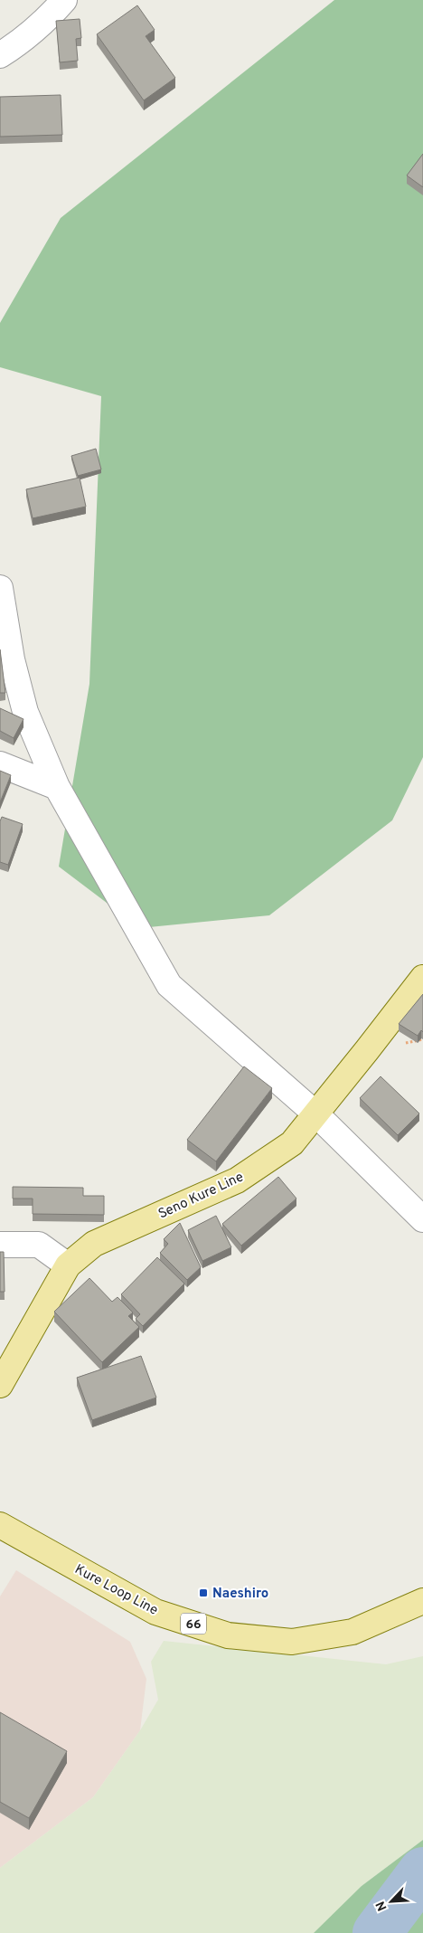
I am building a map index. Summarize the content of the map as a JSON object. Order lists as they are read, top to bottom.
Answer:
{
  "streets": {
    "main road": ["Seno Kure Line", "Kure Loop Line", "66"]
  },
  "places": {
    "transit": ["Naeshiro"]
  },
  "north": "bottom left"
}
